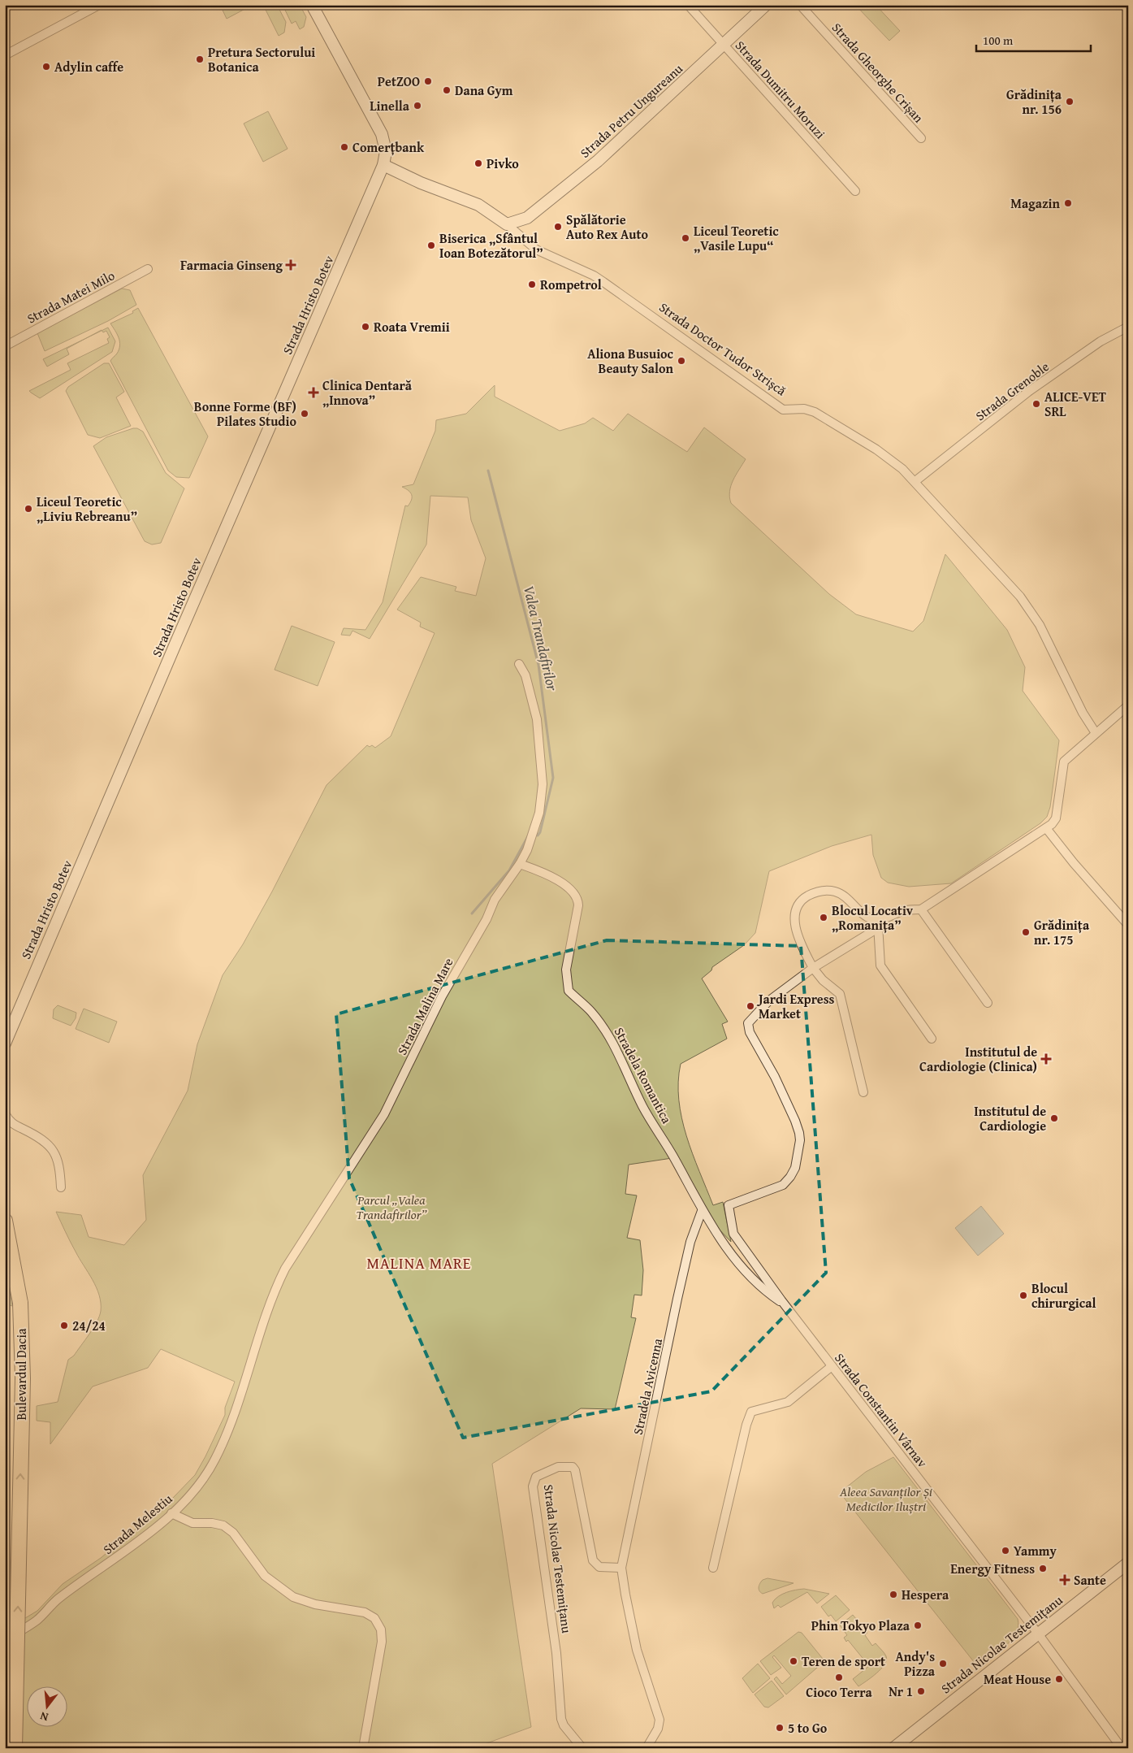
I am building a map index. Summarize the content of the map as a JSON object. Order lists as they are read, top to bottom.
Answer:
{
  "streets": {
    "highway": ["Bulevardul Dacia"],
    "main road": [
      "Strada Petru Ungureanu",
      "Strada Hristo Botev",
      "Strada Doctor Tudor Strișcă",
      "Strada Nicolae Testemițanu"
    ],
    "street": [
      "Strada Gheorghe Crișan",
      "Strada Dumitru Moruzi",
      "Strada Matei Milo",
      "Strada Grenoble",
      "Strada Malina Mare",
      "Stradela Romantica",
      "Stradela Avicenna",
      "Strada Constantin Vârnav",
      "Strada Melestiu"
    ]
  },
  "crossings": [
    ["Strada Dumitru Moruzi", "Strada Petru Ungureanu"],
    ["Strada Petru Ungureanu", "Strada Doctor Tudor Strișcă"],
    ["Strada Hristo Botev", "Strada Doctor Tudor Strișcă"],
    ["Strada Doctor Tudor Strișcă", "Strada Grenoble"],
    ["Strada Malina Mare", "Stradela Romantica"],
    ["Strada Malina Mare", "Strada Melestiu"],
    ["Stradela Romantica", "Stradela Avicenna"],
    ["Stradela Romantica", "Strada Constantin Vârnav"],
    ["Stradela Avicenna", "Strada Nicolae Testemițanu"],
    ["Strada Constantin Vârnav", "Strada Nicolae Testemițanu"]
  ],
  "one_way": ["Bulevardul Dacia"],
  "districts": ["MALINA MARE"],
  "water": ["Valea Trandafirilor"],
  "parks": ["Parcul „Valea Trandafirilor”", "Aleea Savanților Și Medicilor Iluștri"],
  "places": {
    "other": [
      "Pretura Sectorului Botanica",
      "Adylin caffe",
      "PetZOO",
      "Dana Gym",
      "Grădinița nr. 156",
      "Linella",
      "Comerțbank",
      "Pivko",
      "Magazin",
      "Spălătorie Auto Rex Auto",
      "Liceul Teoretic „Vasile Lupu“",
      "Biserica „Sfântul Ioan Botezătorul”",
      "Rompetrol",
      "Roata Vremii",
      "Aliona Busuioc Beauty Salon",
      "ALICE-VET SRL",
      "Bonne Forme (BF) Pilates Studio",
      "Liceul Teoretic „Liviu Rebreanu”",
      "Blocul Locativ „Romanița”",
      "Grădinița nr. 175",
      "Jardi Express Market",
      "Institutul de Cardiologie",
      "Blocul chirurgical",
      "24/24",
      "Yammy",
      "Energy Fitness",
      "Hespera",
      "Phin Tokyo Plaza",
      "Teren de sport",
      "Andy's Pizza",
      "Cioco Terra",
      "Meat House",
      "Nr 1",
      "5 to Go"
    ],
    "health": [
      "Farmacia Ginseng",
      "Clinica Dentară „Innova”",
      "Institutul de Cardiologie (Clinica)",
      "Sante"
    ]
  },
  "scale_bar": "100 m",
  "north": "bottom"
}
